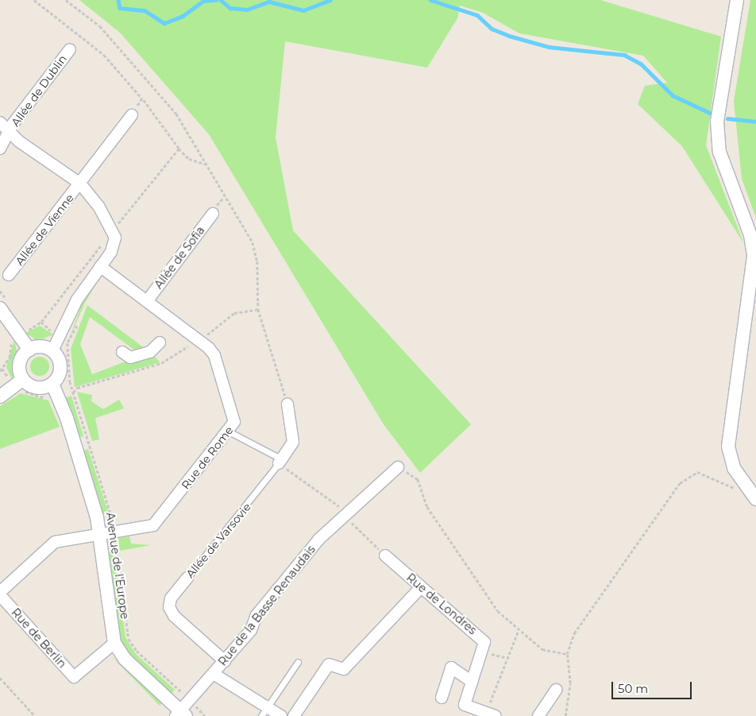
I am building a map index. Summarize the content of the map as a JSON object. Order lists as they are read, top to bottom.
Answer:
{
  "streets": {
    "street": [
      "Allée de Dublin",
      "Allée de Vienne",
      "Allée de Sofia",
      "Rue de Rome",
      "Allée de Varsovie",
      "Avenue de l'Europe",
      "Rue de Londres",
      "Rue de la Basse Renaudais",
      "Rue de Berlin"
    ]
  },
  "crossings": [
    ["Allée de Sofia", "Rue de Rome"],
    ["Rue de Rome", "Avenue de l'Europe"],
    ["Rue de Rome", "Rue de Berlin"],
    ["Allée de Varsovie", "Rue de la Basse Renaudais"],
    ["Avenue de l'Europe", "Rue de la Basse Renaudais"],
    ["Avenue de l'Europe", "Rue de Berlin"]
  ],
  "scale_bar": "50 m"
}
